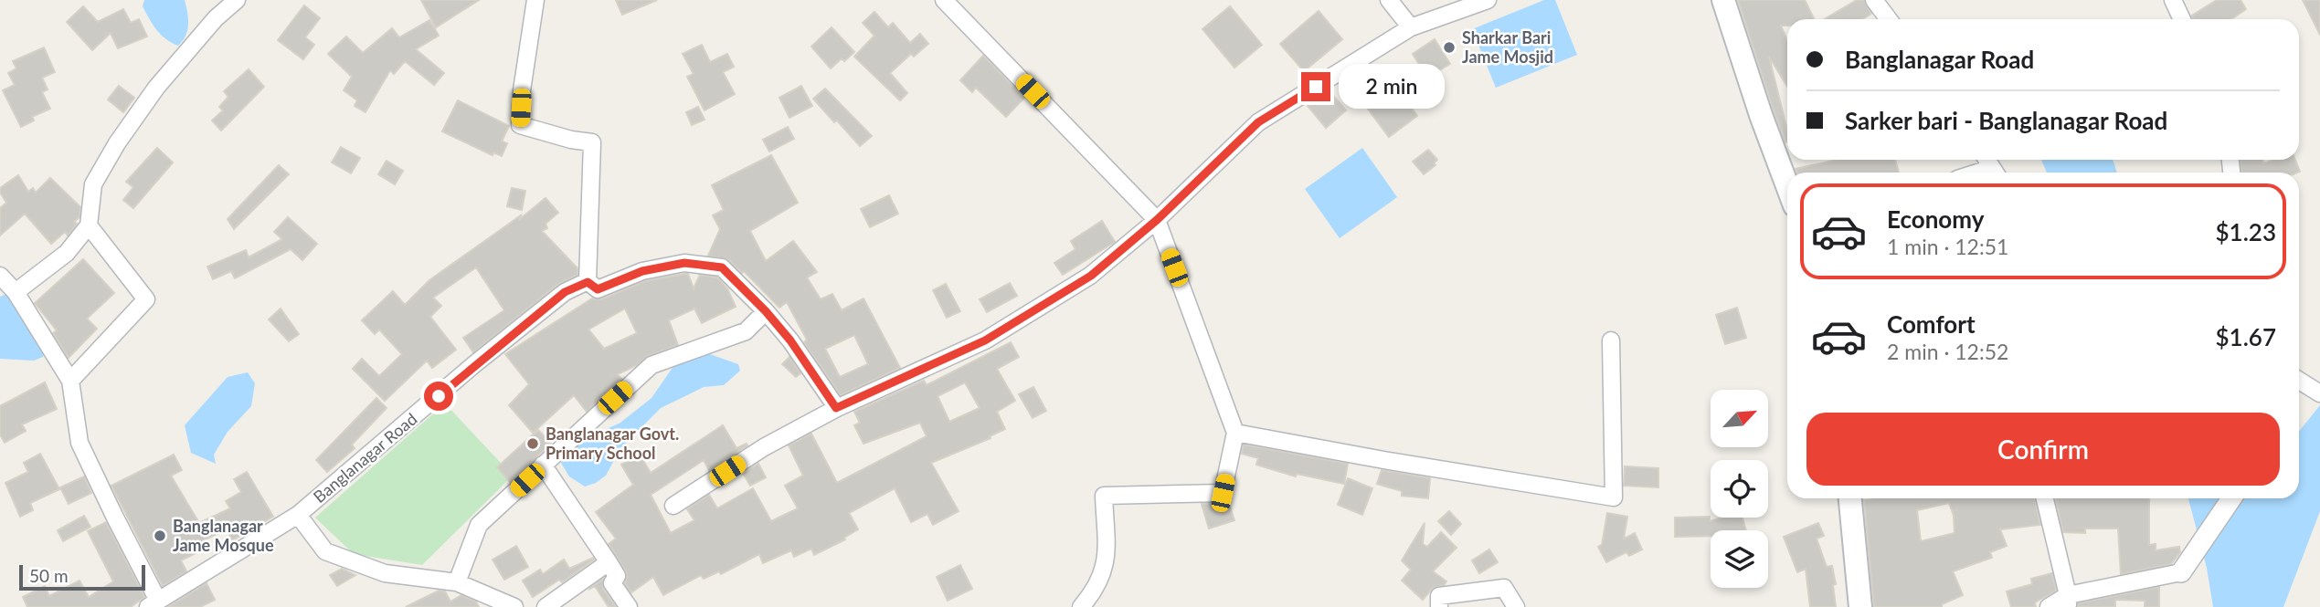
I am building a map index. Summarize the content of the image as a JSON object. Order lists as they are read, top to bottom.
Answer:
{
  "streets": {
    "street": ["Banglanagar Road"]
  },
  "places": ["Sharkar Bari Jame Mosjid", "Banglanagar Govt. Primary School", "Banglanagar Jame Mosque"],
  "scale_bar": "50 m",
  "north": "top right",
  "page": {
    "banner": ["Banglanagar Road", "Sarker bari - Banglanagar Road"],
    "bubble": "2 min",
    "list": [
      {
        "name": "Economy",
        "note": "1 min · 12:51",
        "value": "$1.23"
      },
      {
        "name": "Comfort",
        "note": "2 min · 12:52",
        "value": "$1.67"
      }
    ],
    "buttons": "Confirm",
    "scale": "50 m"
  }
}
